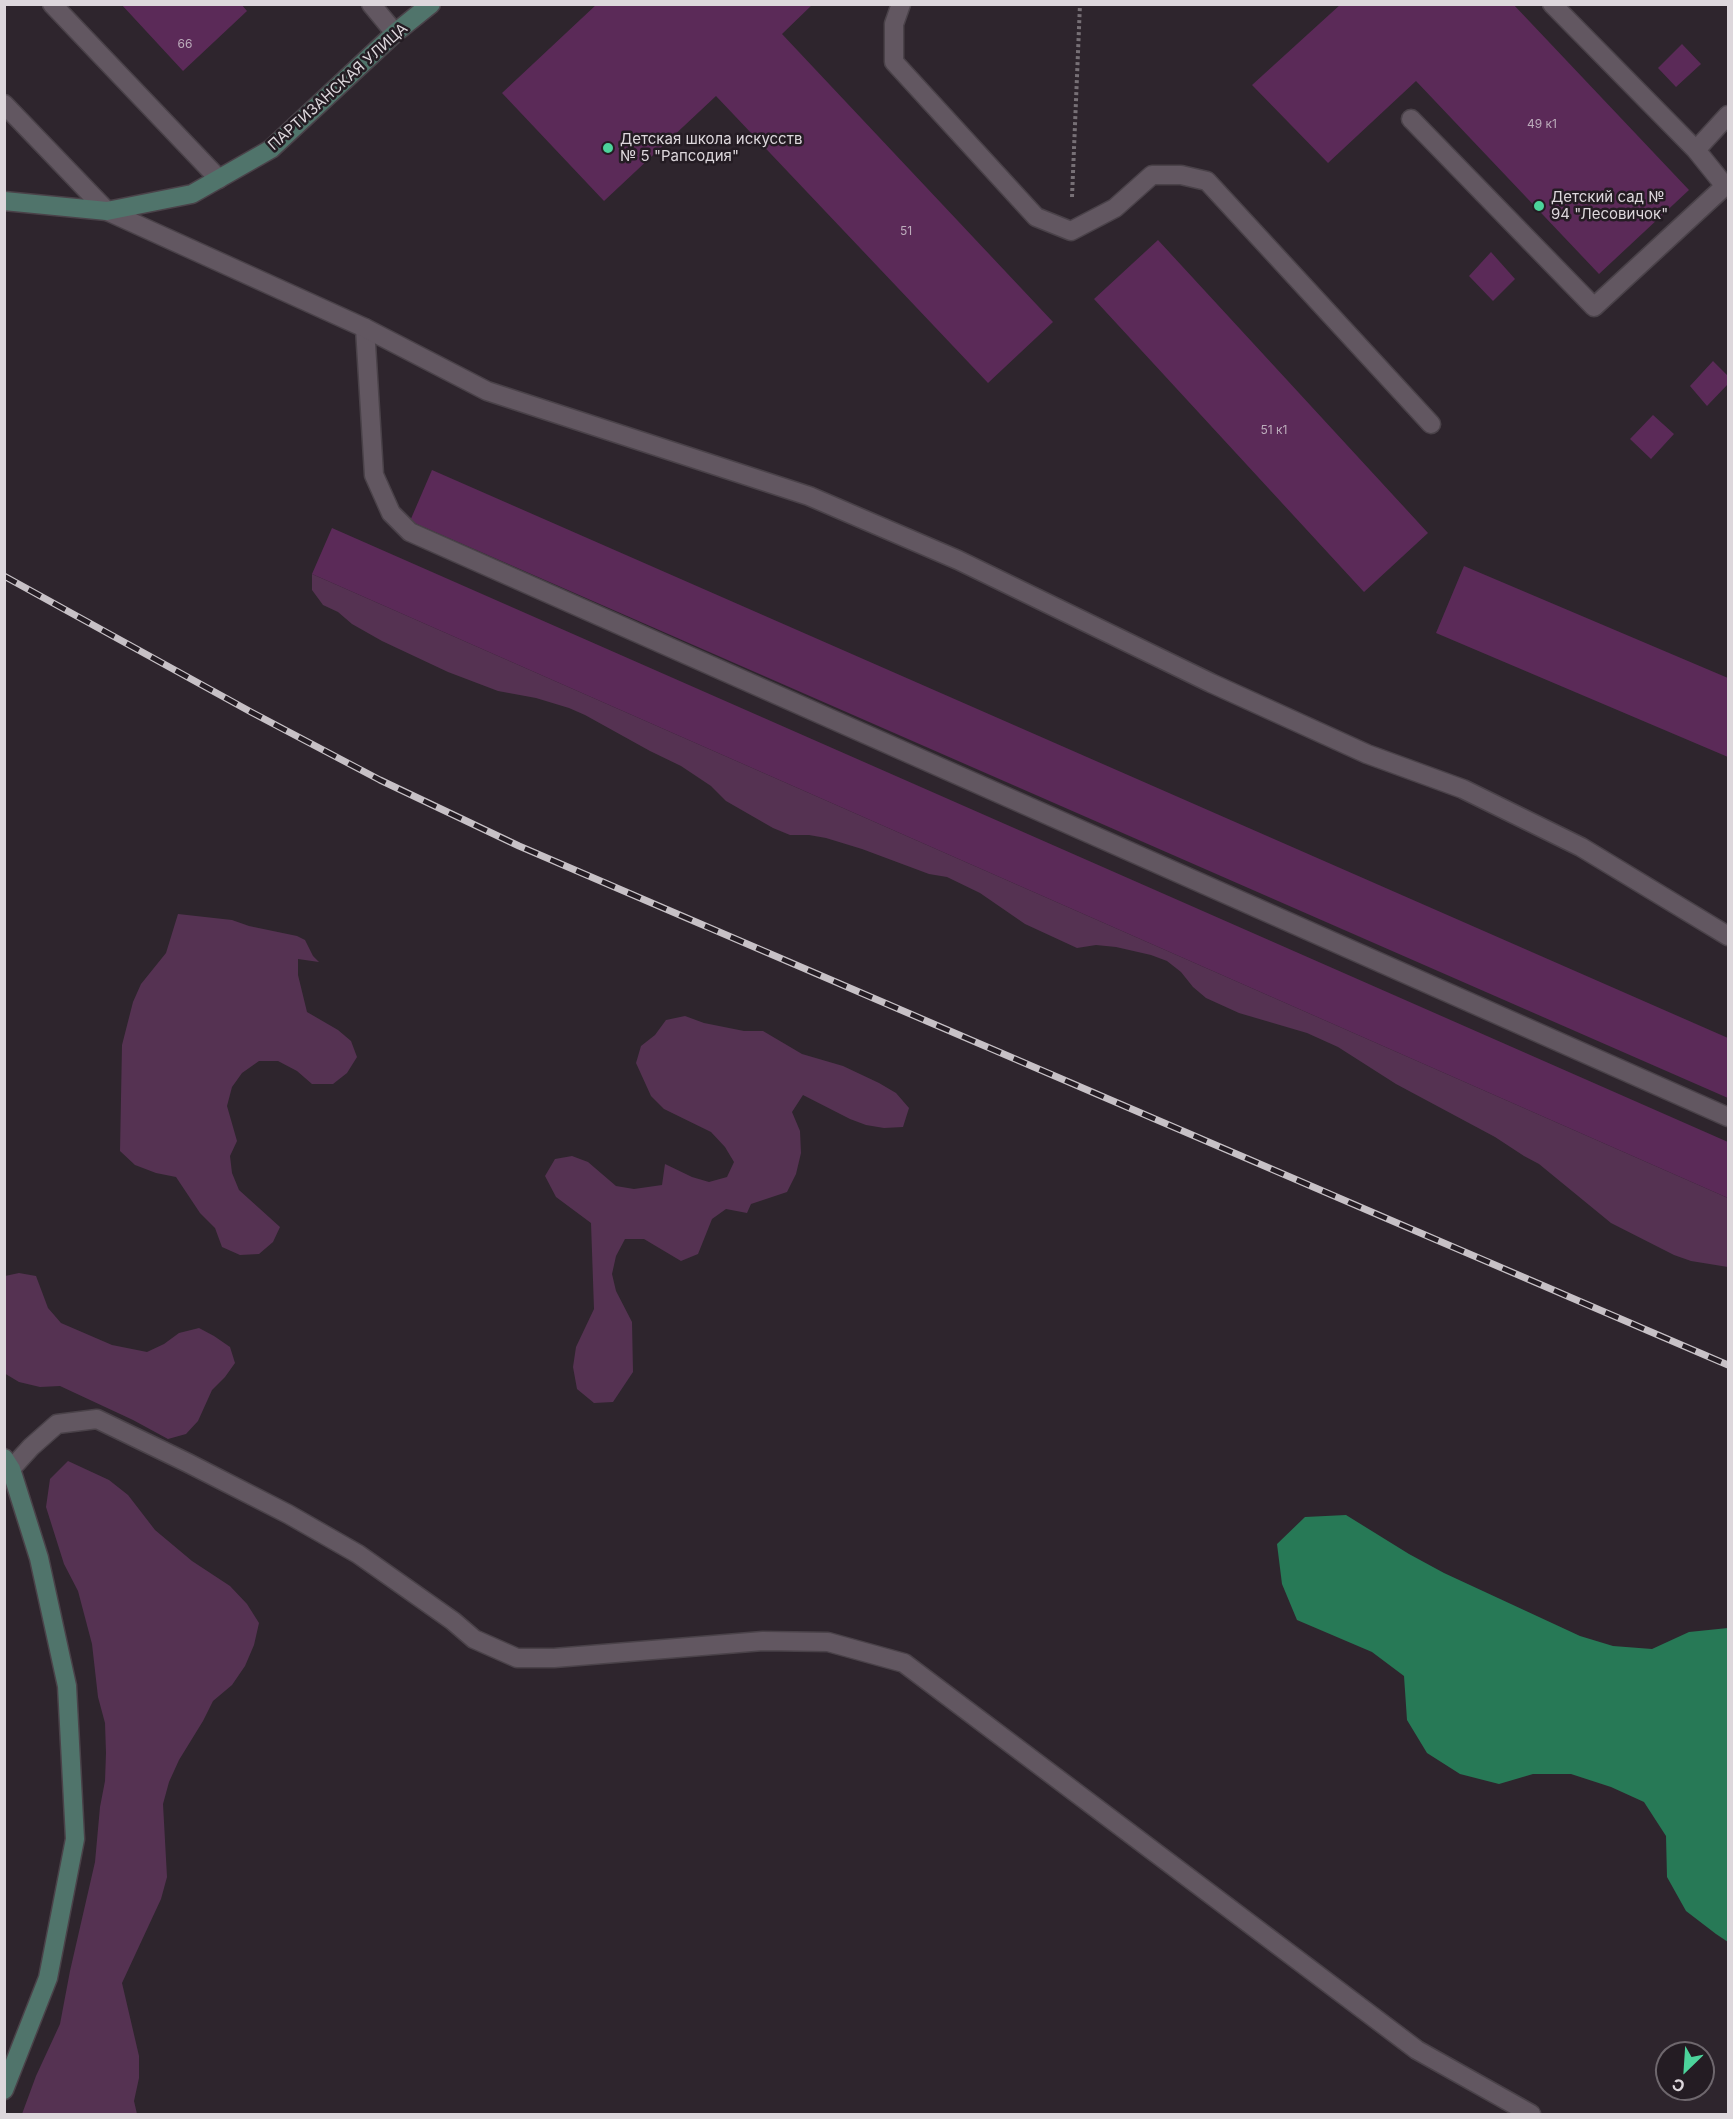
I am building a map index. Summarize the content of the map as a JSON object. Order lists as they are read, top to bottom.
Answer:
{
  "streets": {
    "street": ["ПАРТИЗАНСКАЯ УЛИЦА"]
  },
  "places": ["Детская школа искусств № 5 \"Рапсодия\"", "Детский сад № 94 \"Лесовичок\""],
  "house_numbers": [
    "66",
    "49 к1",
    "51",
    "51 к1"
  ],
  "north": "bottom left"
}
